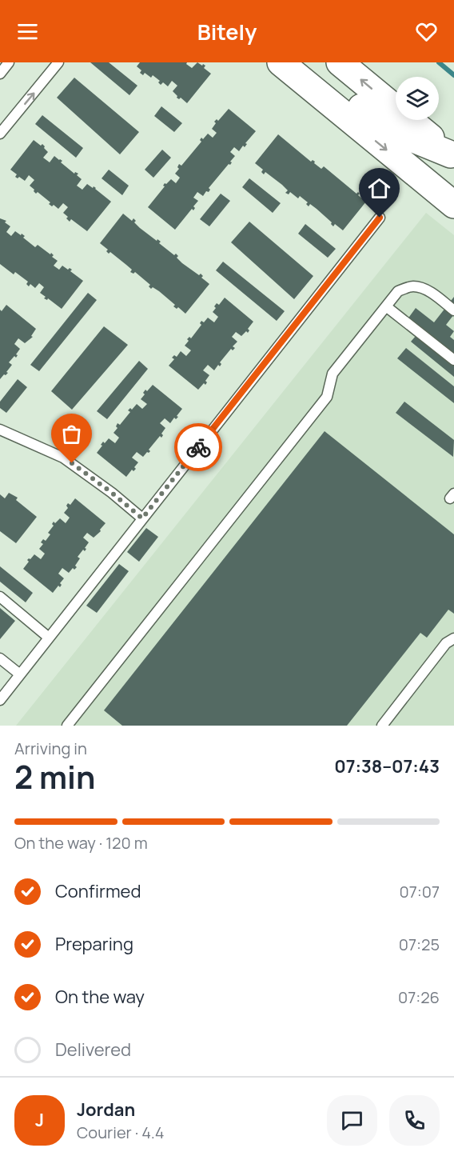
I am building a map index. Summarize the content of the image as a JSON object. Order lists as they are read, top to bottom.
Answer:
{
  "page": {
    "header": "Bitely",
    "heading": ["2 min", "Arriving in", "07:38–07:43"],
    "panel": ["Jordan", "Courier · 4.4"],
    "bar": "On the way · 120 m",
    "list": [
      ["Confirmed", "07:07"],
      ["Preparing", "07:25"],
      ["On the way", "07:26"],
      "Delivered"
    ],
    "round": "J"
  }
}
